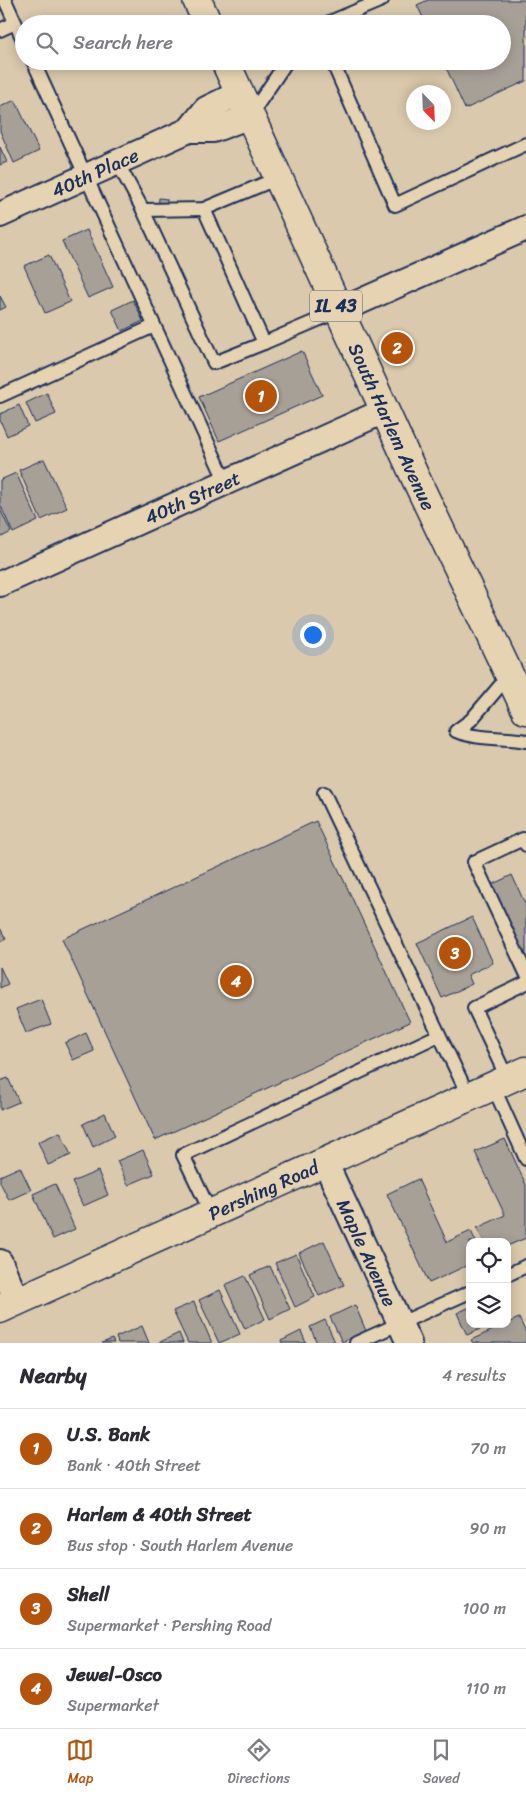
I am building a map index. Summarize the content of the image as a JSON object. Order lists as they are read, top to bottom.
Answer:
{
  "streets": {
    "main road": ["IL 43", "South Harlem Avenue", "Pershing Road"],
    "street": ["40th Place", "40th Street", "Maple Avenue"]
  },
  "crossings": [
    ["40th Place", "South Harlem Avenue"],
    ["South Harlem Avenue", "40th Street"],
    ["Pershing Road", "Maple Avenue"]
  ],
  "north": "bottom right",
  "page": {
    "search": "Search here",
    "pins": [
      "2",
      "1",
      "3",
      "4"
    ],
    "heading": ["Nearby", "4 results"],
    "list": [
      {
        "mark": "1",
        "name": "U.S. Bank",
        "note": "Bank · 40th Street",
        "value": "70 m"
      },
      {
        "mark": "2",
        "name": "Harlem & 40th Street",
        "note": "Bus stop · South Harlem Avenue",
        "value": "90 m"
      },
      {
        "mark": "3",
        "name": "Shell",
        "note": "Supermarket · Pershing Road",
        "value": "100 m"
      },
      {
        "mark": "4",
        "name": "Jewel-Osco",
        "note": "Supermarket",
        "value": "110 m"
      }
    ],
    "nav": ["Map", "Directions", "Saved"]
  }
}
